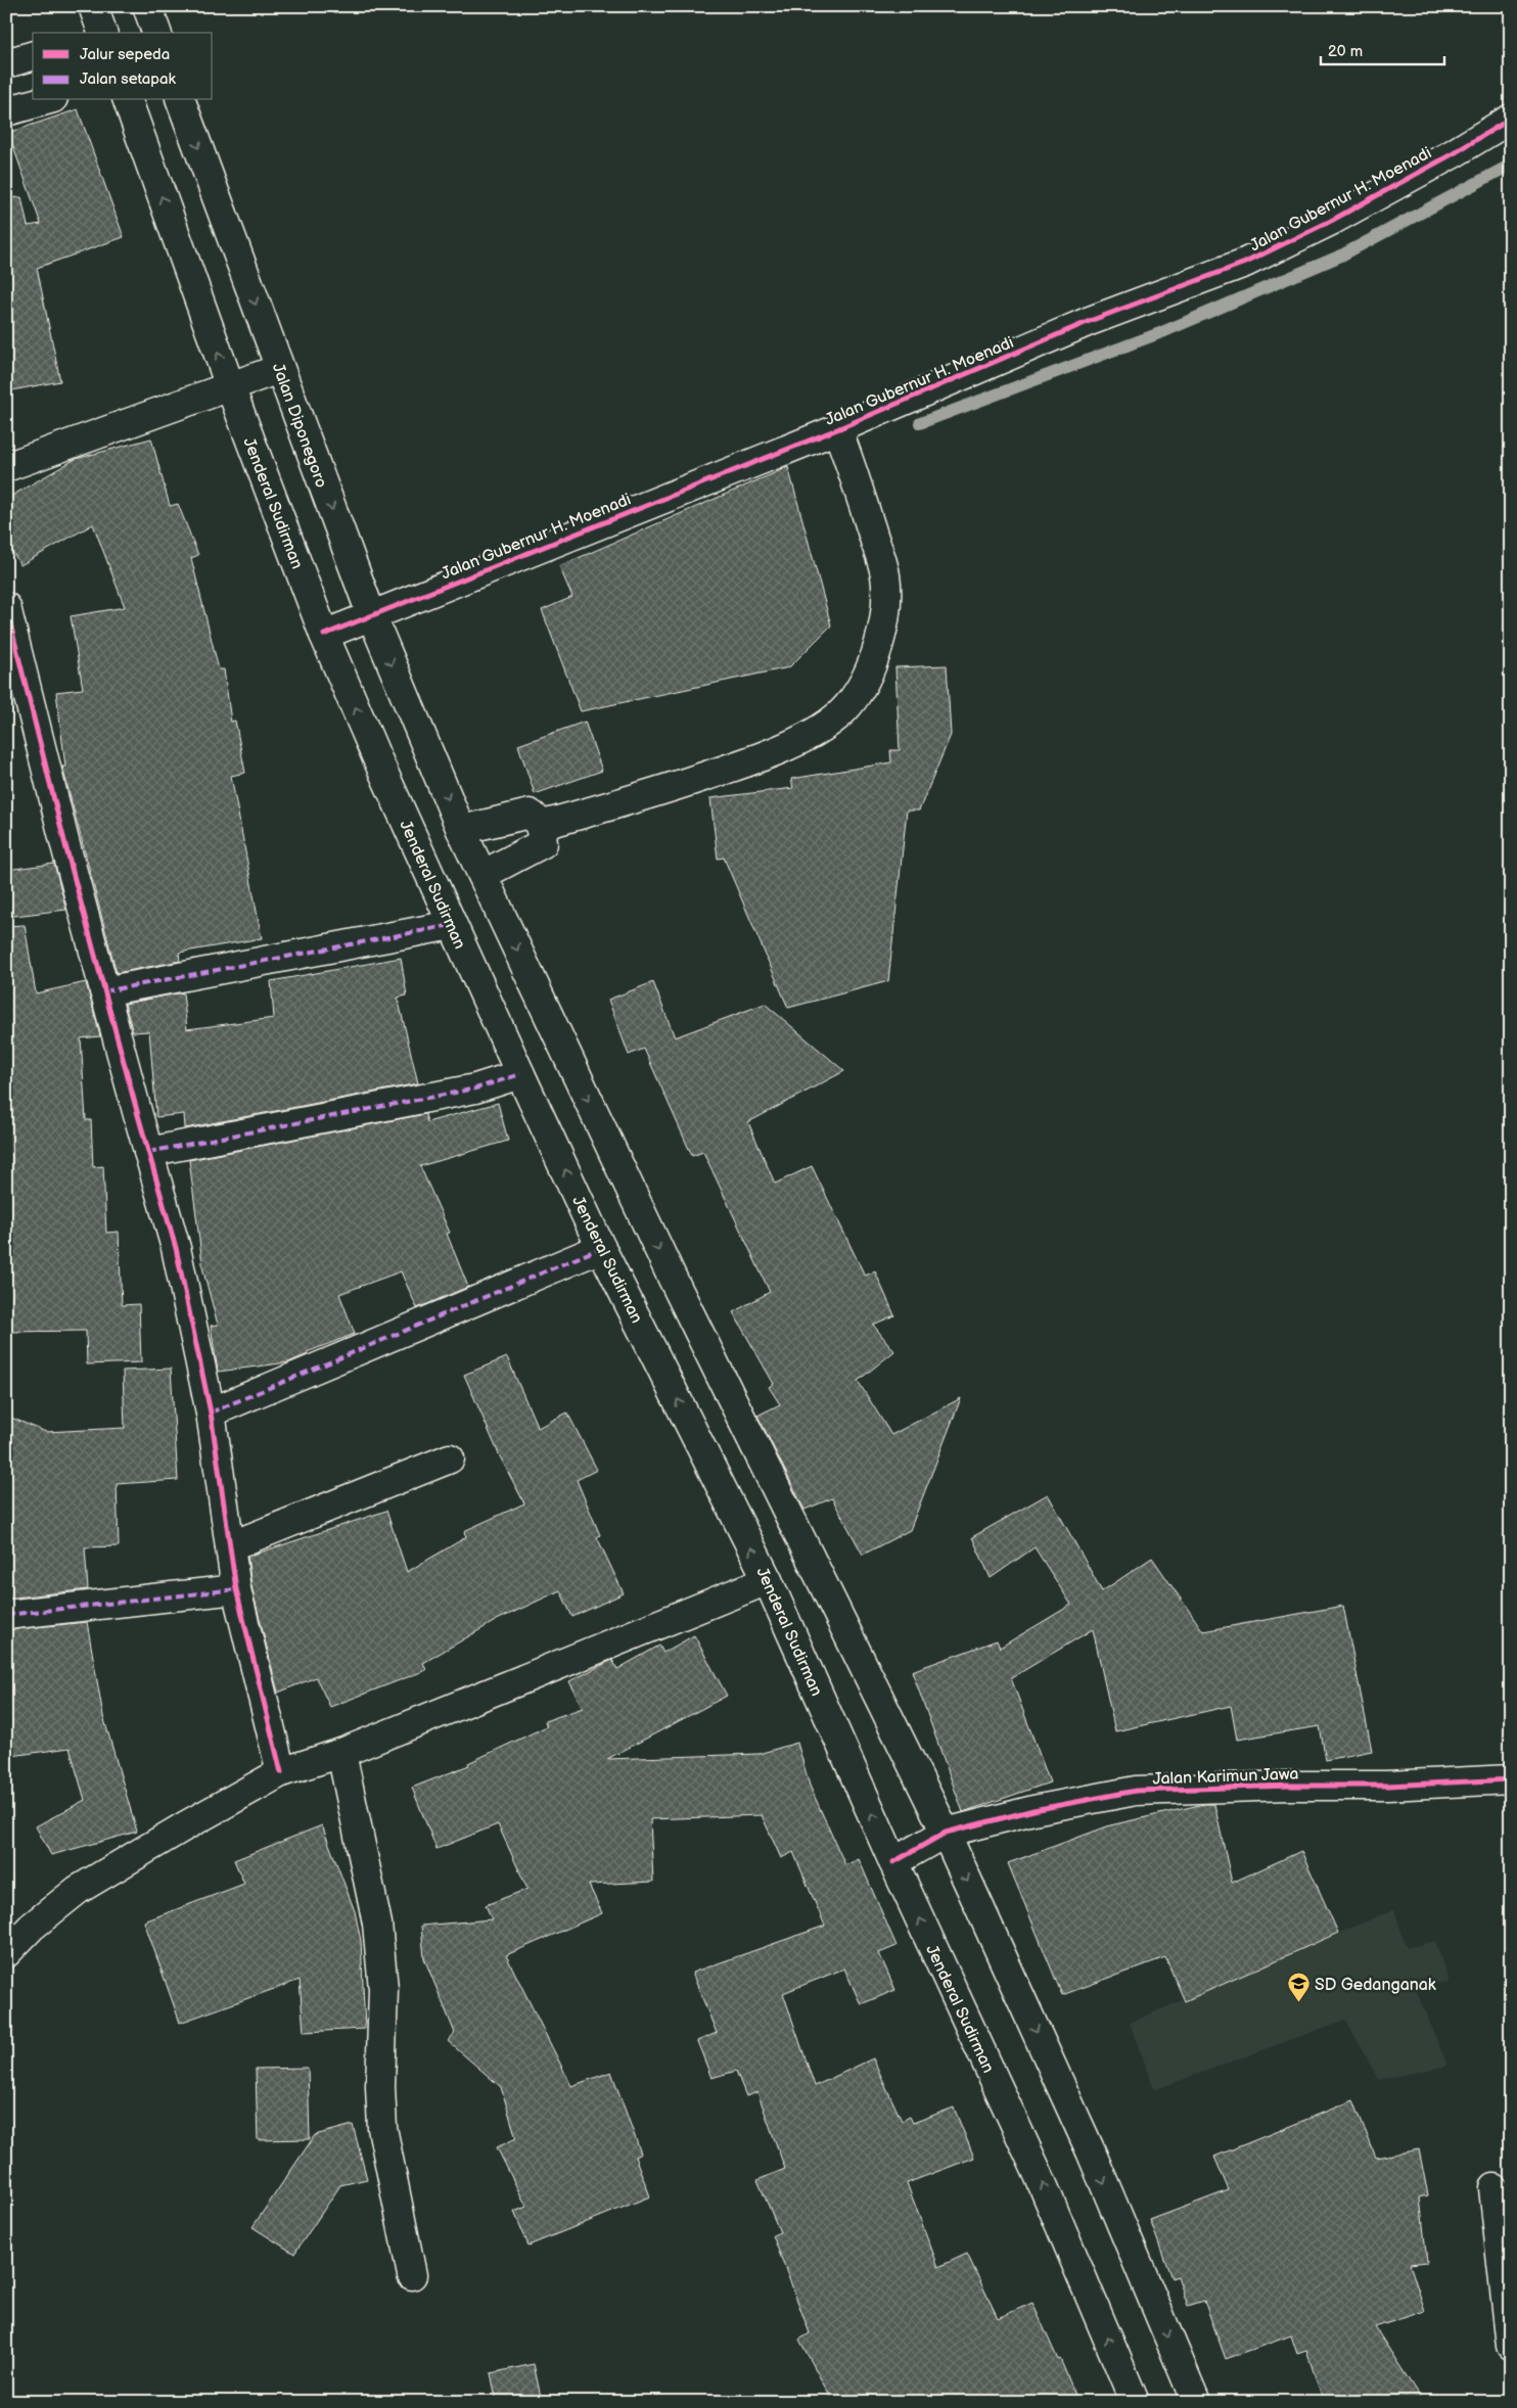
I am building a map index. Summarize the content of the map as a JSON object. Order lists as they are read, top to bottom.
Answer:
{
  "streets": {
    "main road": [
      "Jalan Gubernur H. Moenadi",
      "Jalan Diponegoro",
      "Jenderal Sudirman",
      "Jalan Karimun Jawa"
    ]
  },
  "crossings": [
    ["Jalan Gubernur H. Moenadi", "Jalan Diponegoro"],
    ["Jalan Gubernur H. Moenadi", "Jenderal Sudirman"],
    ["Jenderal Sudirman", "Jalan Karimun Jawa"]
  ],
  "one_way": ["Jalan Diponegoro"],
  "places": {
    "school or university": ["SD Gedanganak"]
  },
  "legend": ["Jalur sepeda", "Jalan setapak"],
  "scale_bar": "20 m"
}
